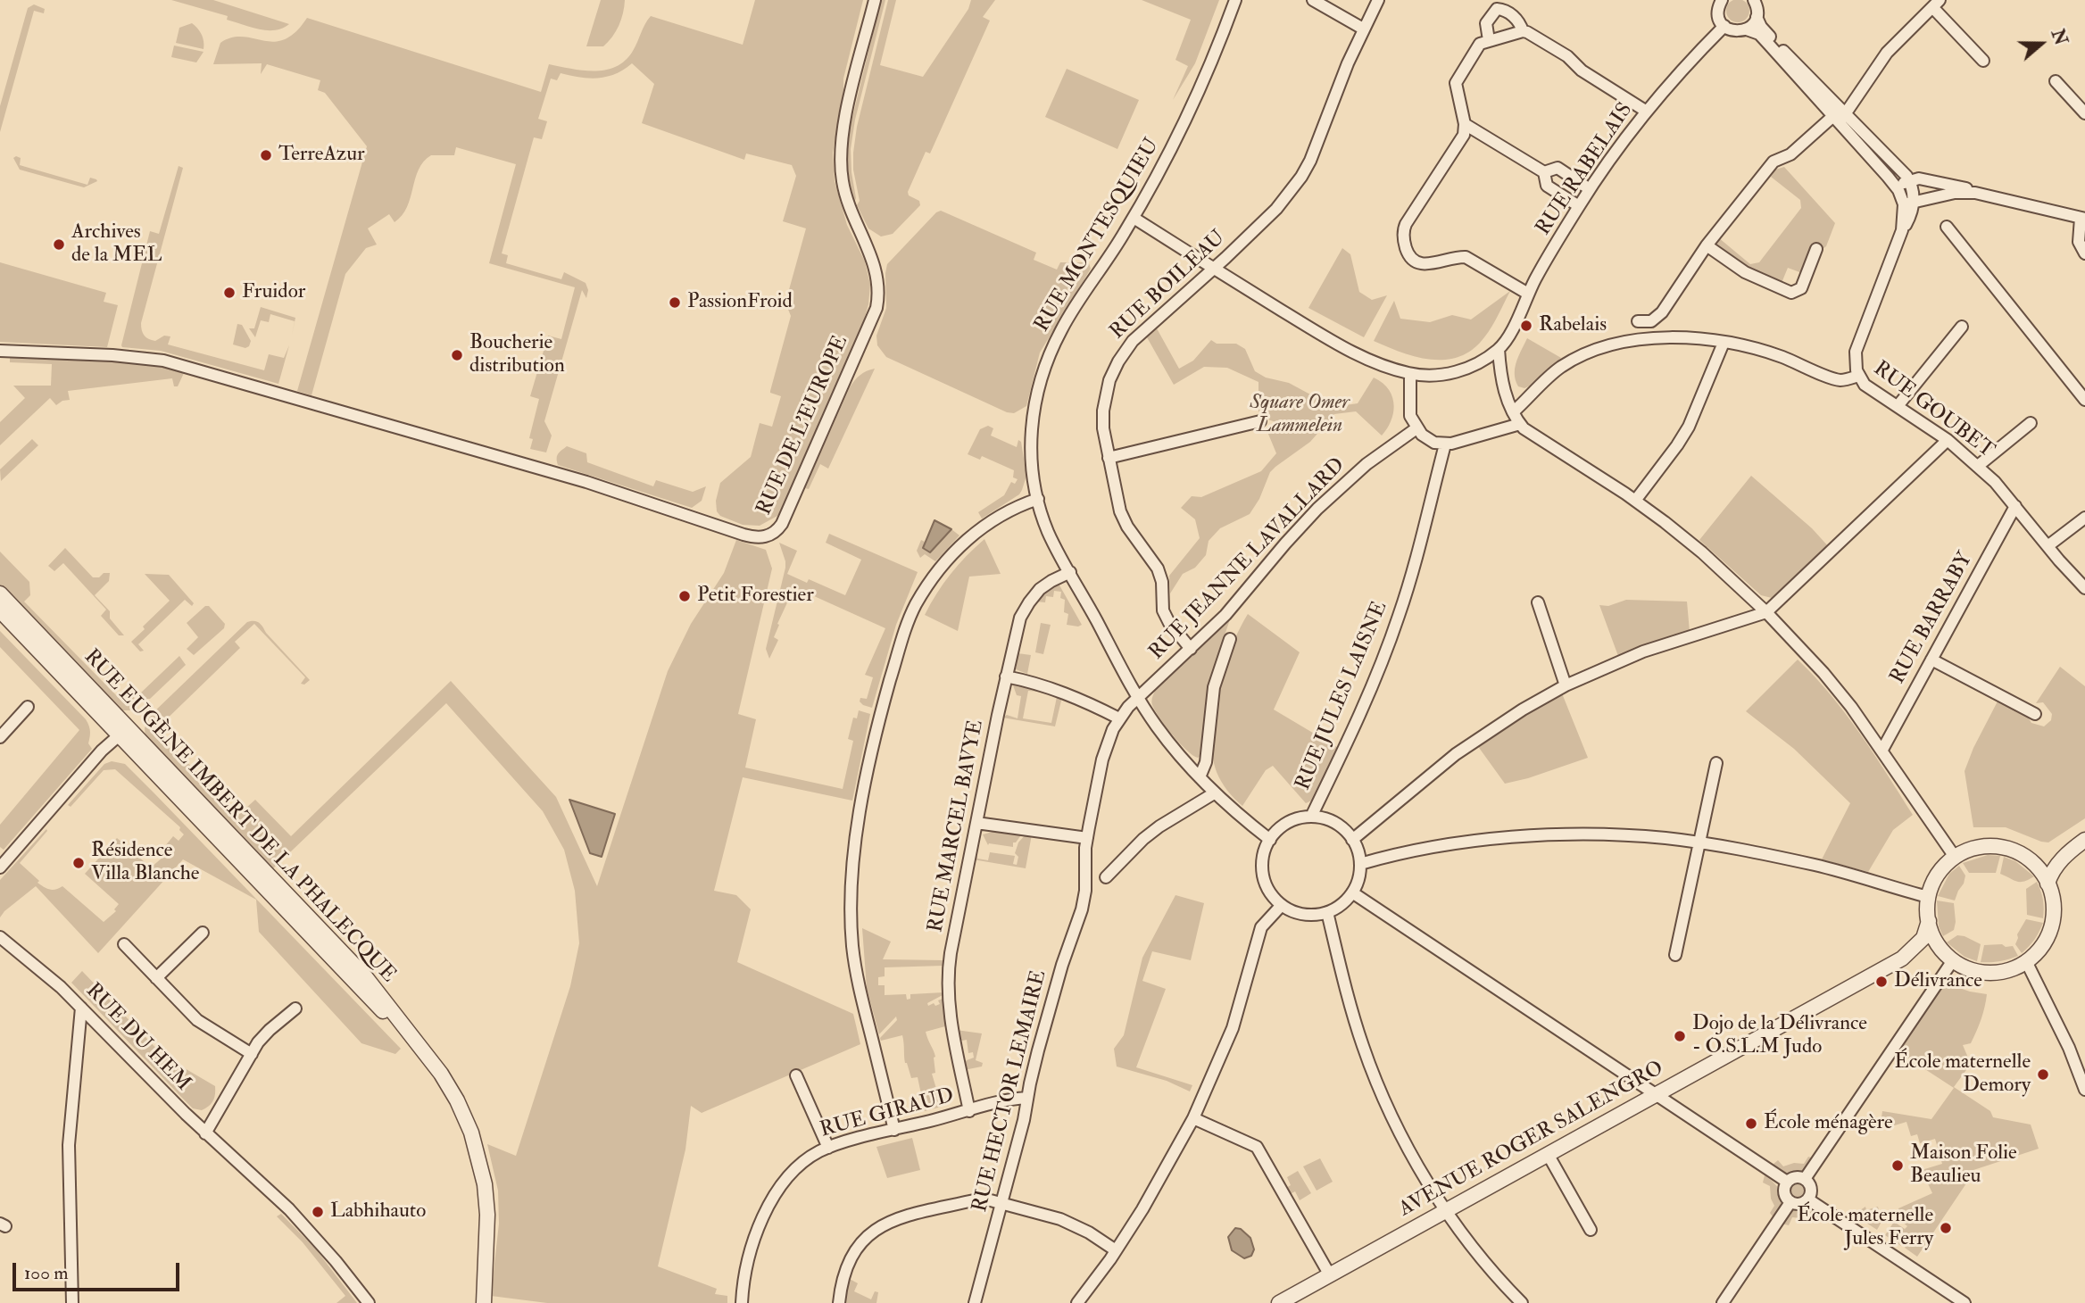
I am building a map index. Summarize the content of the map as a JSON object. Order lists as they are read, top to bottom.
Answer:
{
  "streets": {
    "street": [
      "RUE RABELAIS",
      "RUE MONTESQUIEU",
      "RUE BOILEAU",
      "RUE GOUBET",
      "RUE DE L'EUROPE",
      "RUE JEANNE LAVALLARD",
      "RUE BARRABY",
      "RUE JULES LAISNE",
      "RUE EUGÈNE IMBERT DE LA PHALECQUE",
      "RUE MARCEL BAVYE",
      "RUE DU HEM",
      "RUE HECTOR LEMAIRE",
      "RUE GIRAUD",
      "AVENUE ROGER SALENGRO"
    ]
  },
  "crossings": [
    ["RUE MONTESQUIEU", "RUE JEANNE LAVALLARD"],
    ["RUE MONTESQUIEU", "RUE JULES LAISNE"],
    ["RUE MONTESQUIEU", "RUE MARCEL BAVYE"],
    ["RUE BOILEAU", "RUE JEANNE LAVALLARD"],
    ["RUE GOUBET", "RUE BARRABY"],
    ["RUE JEANNE LAVALLARD", "RUE HECTOR LEMAIRE"],
    ["RUE MARCEL BAVYE", "RUE GIRAUD"],
    ["RUE HECTOR LEMAIRE", "RUE GIRAUD"]
  ],
  "parks": ["Square Omer Lammelein"],
  "places": [
    "TerreAzur",
    "Archives de la MEL",
    "Fruidor",
    "PassionFroid",
    "Rabelais",
    "Boucherie distribution",
    "Petit Forestier",
    "Résidence Villa Blanche",
    "Délivrance",
    "Dojo de la Délivrance - O.S.L.M Judo",
    "École maternelle Demory",
    "École ménagère",
    "Maison Folie Beaulieu",
    "Labhihauto",
    "École maternelle Jules Ferry"
  ],
  "scale_bar": "100 m",
  "north": "right"
}
